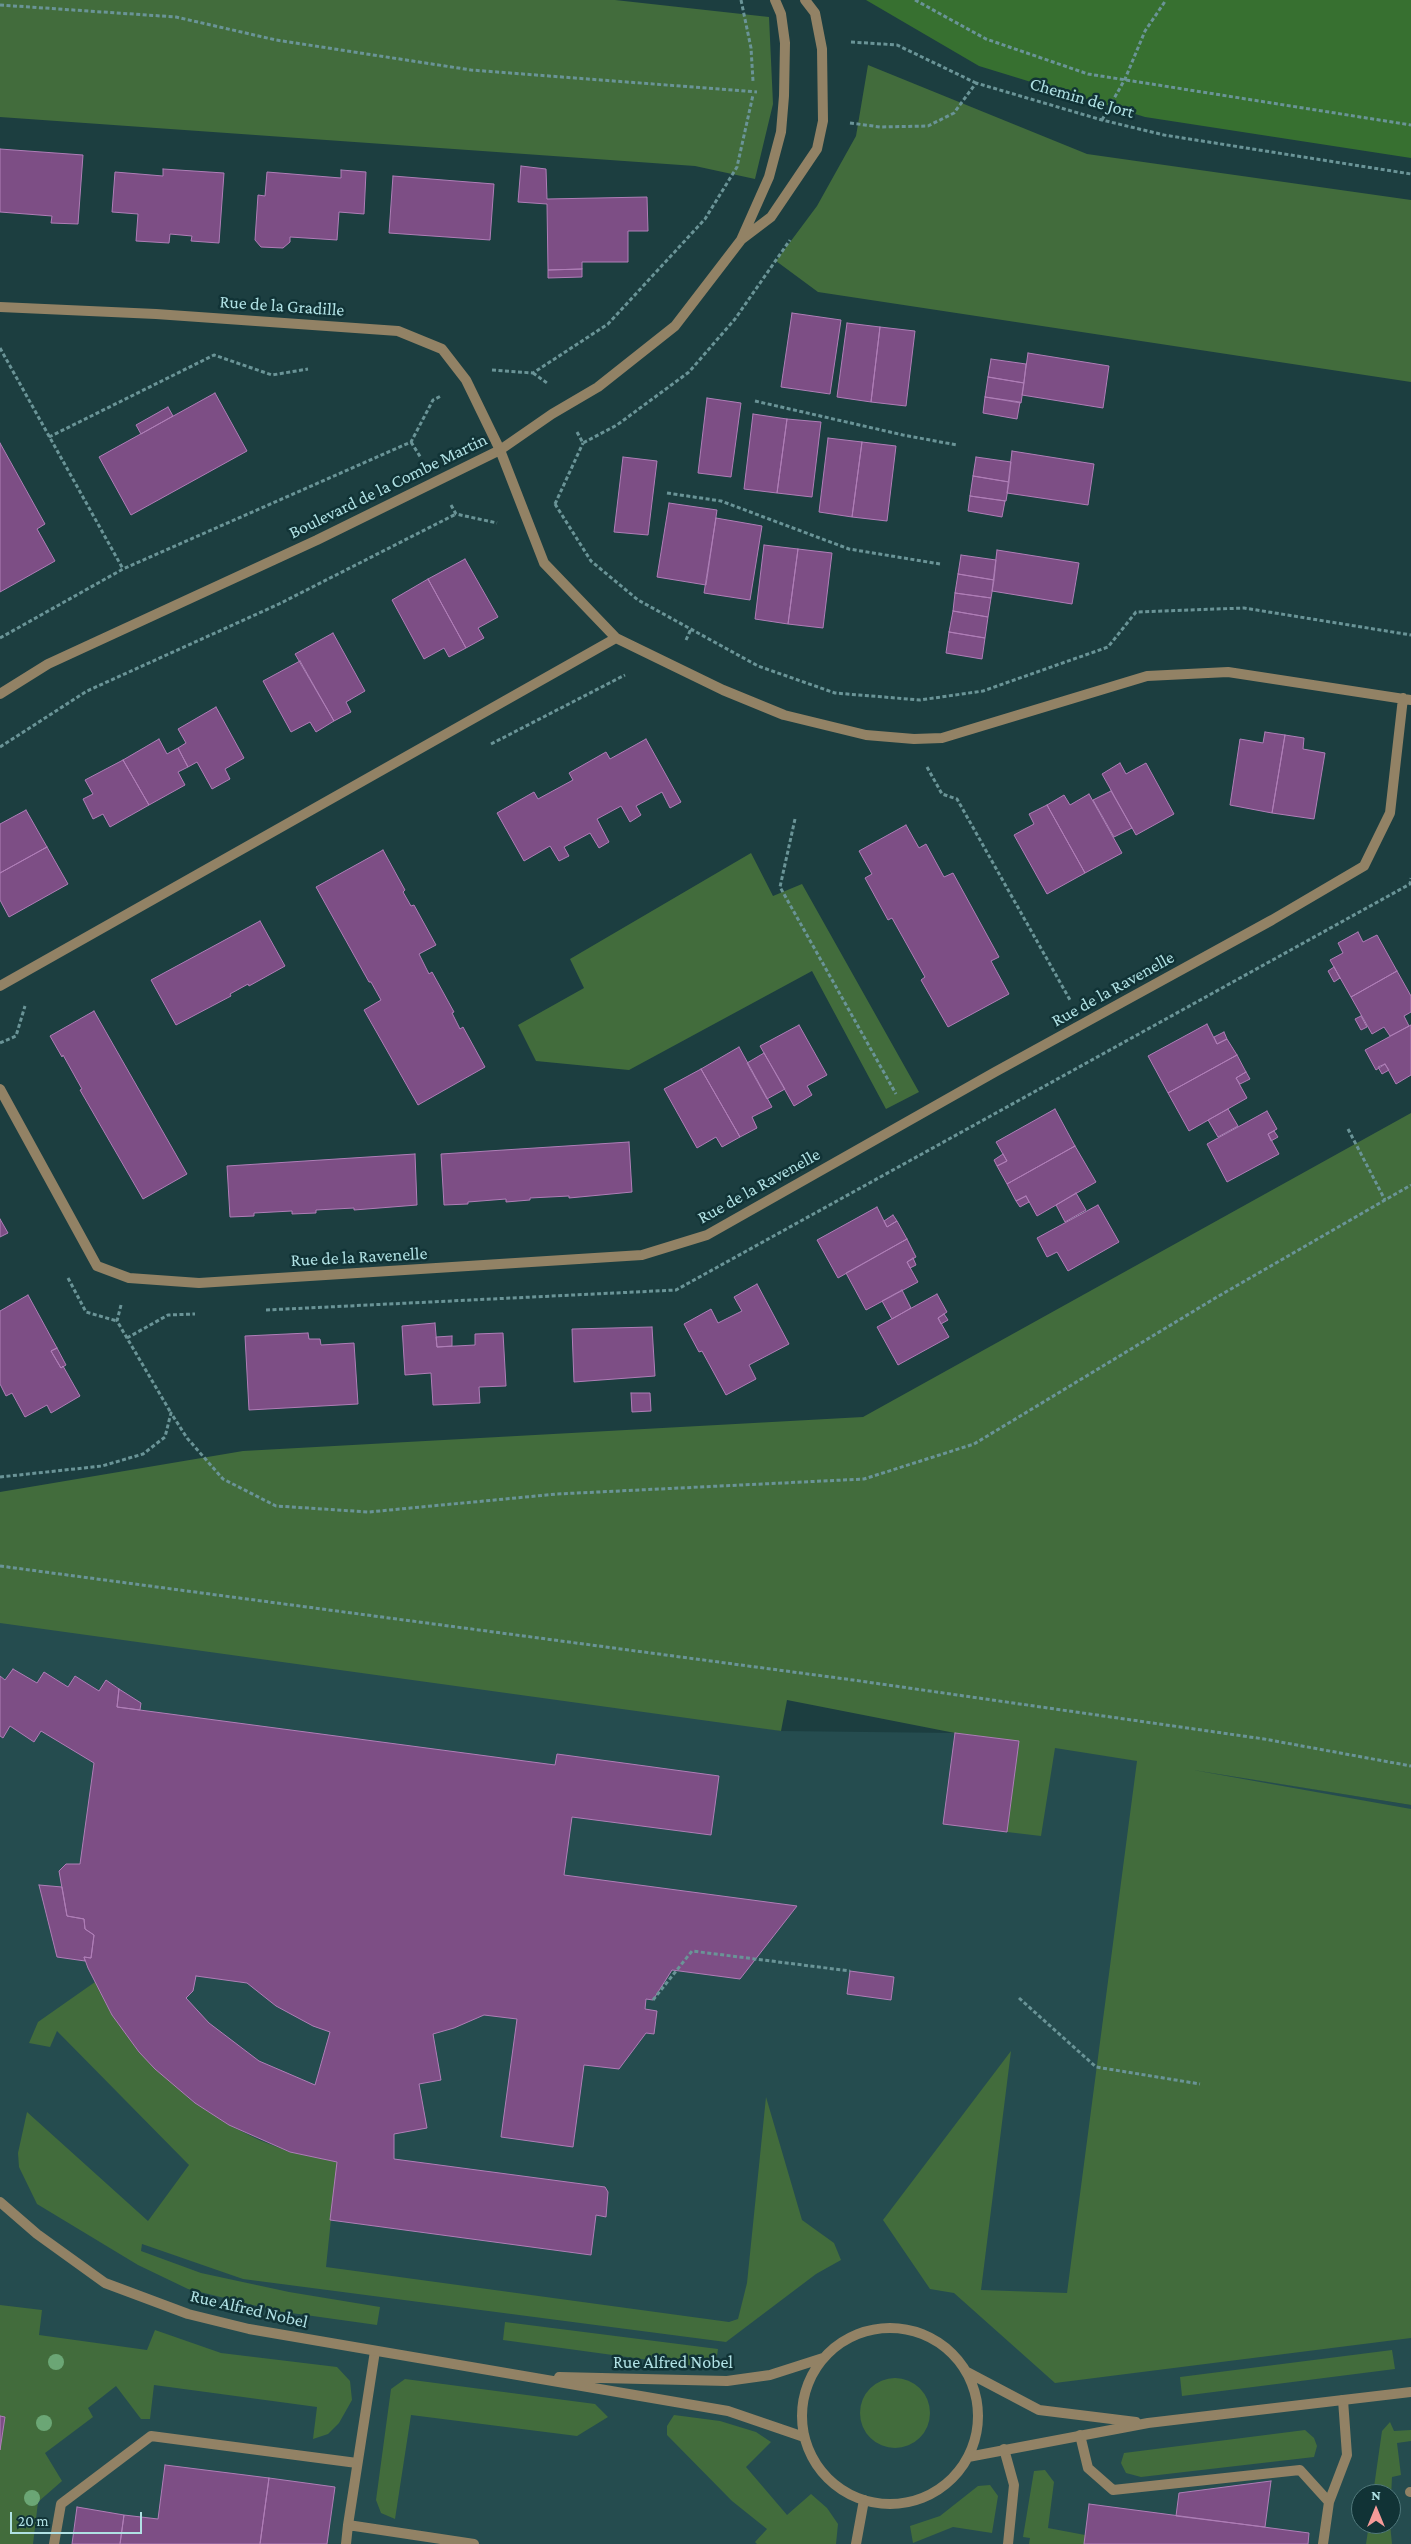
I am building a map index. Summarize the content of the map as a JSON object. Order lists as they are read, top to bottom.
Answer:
{
  "streets": {
    "street": [
      "Rue de la Gradille",
      "Boulevard de la Combe Martin",
      "Rue de la Ravenelle",
      "Rue Alfred Nobel"
    ],
    "path": ["Chemin de Jort"]
  },
  "crossings": [
    ["Chemin de Jort", "Boulevard de la Combe Martin"],
    ["Rue de la Gradille", "Boulevard de la Combe Martin"]
  ],
  "scale_bar": "20 m",
  "north": "top"
}
